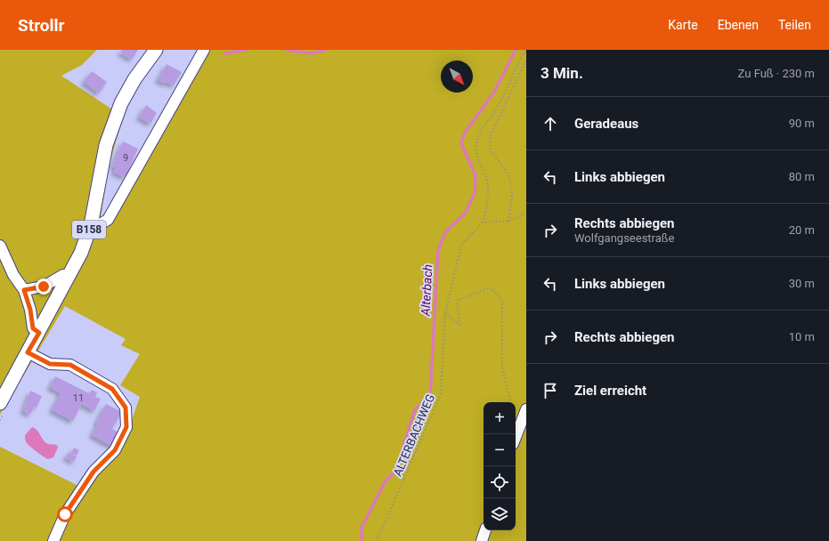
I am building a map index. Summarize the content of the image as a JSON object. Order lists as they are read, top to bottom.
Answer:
{
  "streets": {
    "main road": ["B158"],
    "path": ["ALTERBACHWEG"]
  },
  "water": ["Alterbach"],
  "house_numbers": ["9", "11"],
  "north": "bottom right",
  "page": {
    "header": "Strollr",
    "nav": ["Karte", "Ebenen", "Teilen"],
    "heading": ["3 Min.", "Zu Fuß · 230 m"],
    "list": [
      ["Geradeaus", "90 m"],
      ["Links abbiegen", "80 m"],
      ["Rechts abbiegen", "Wolfgangseestraße", "20 m"],
      ["Links abbiegen", "30 m"],
      ["Rechts abbiegen", "10 m"],
      "Ziel erreicht"
    ],
    "map_buttons": ["+", "−"]
  }
}
